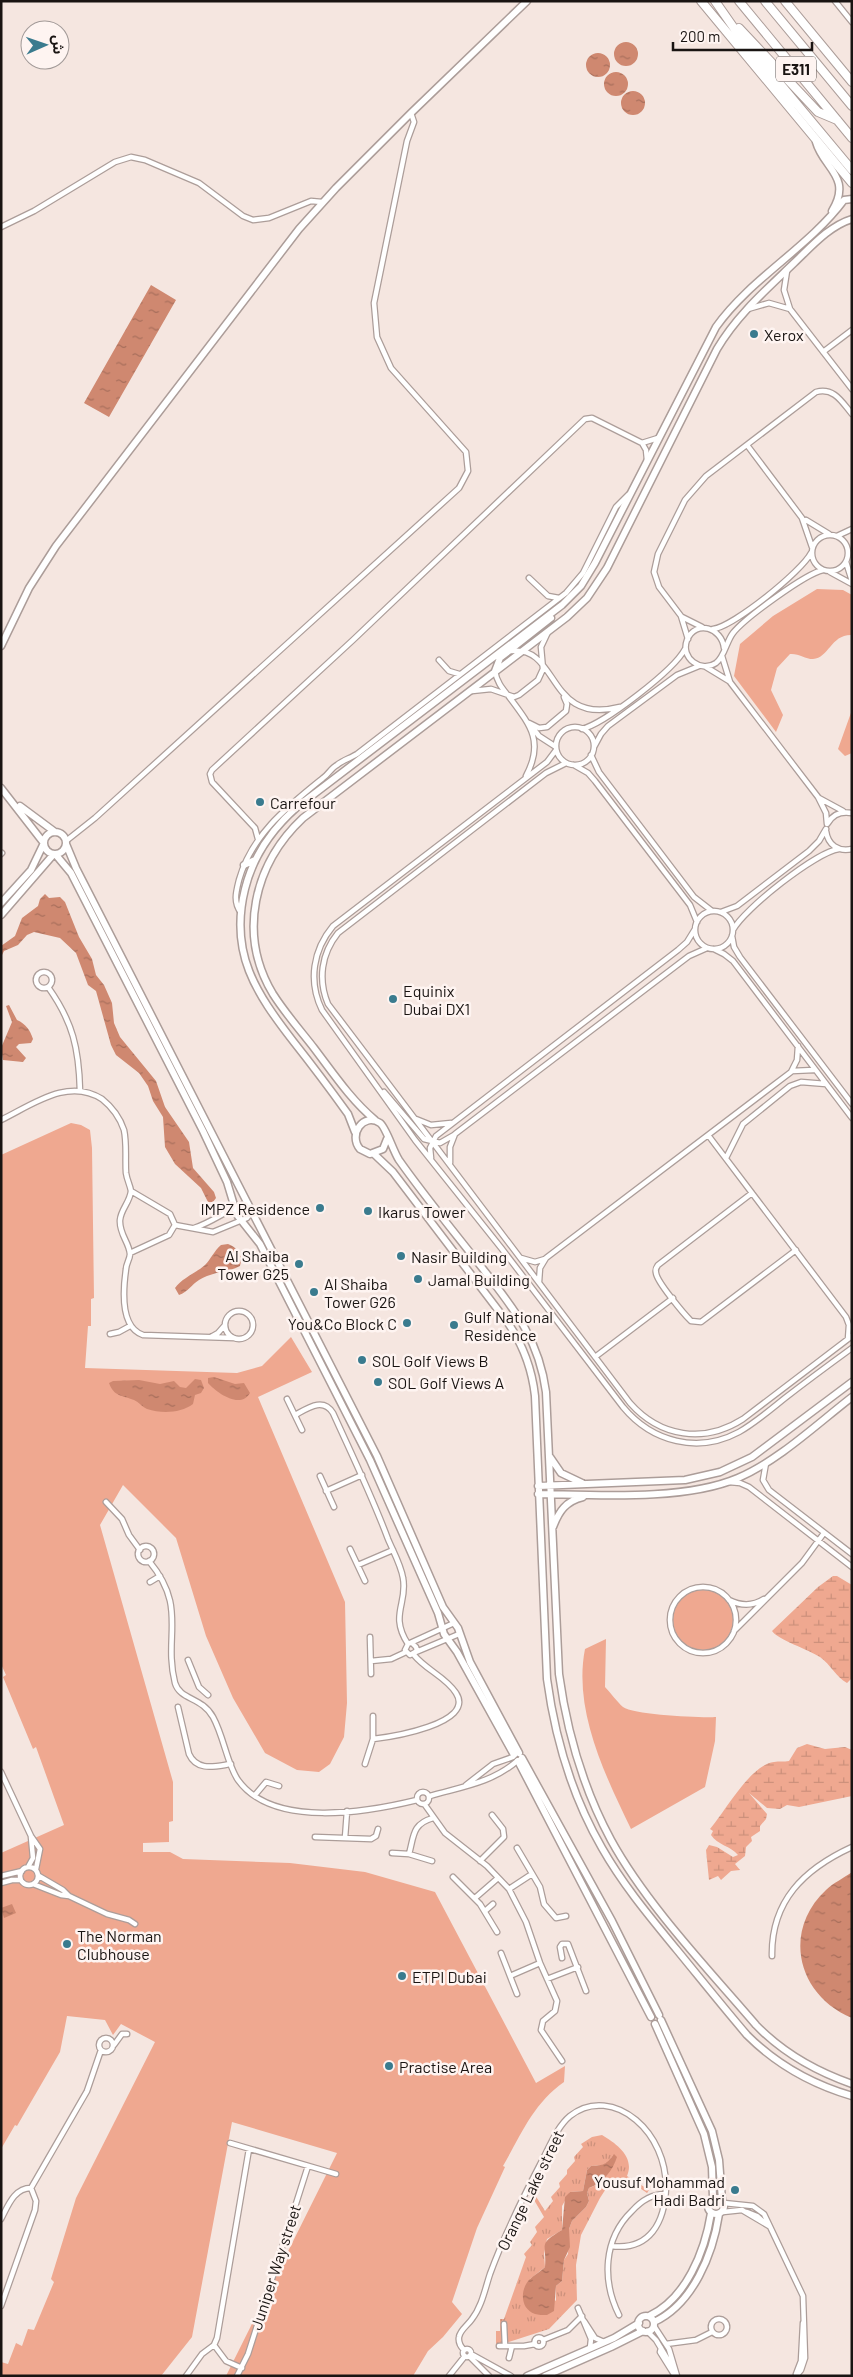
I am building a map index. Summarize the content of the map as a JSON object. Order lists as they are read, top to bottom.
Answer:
{
  "streets": {
    "highway": ["E311"],
    "street": ["Orange Lake street", "Juniper Way street"]
  },
  "places": [
    "Xerox",
    "Carrefour",
    "Equinix Dubai DX1",
    "IMPZ Residence",
    "Ikarus Tower",
    "Nasir Building",
    "Al Shaiba Tower G25",
    "Jamal Building",
    "Al Shaiba Tower G26",
    "You&Co Block C",
    "Gulf National Residence",
    "SOL Golf Views B",
    "SOL Golf Views A",
    "The Norman Clubhouse",
    "ETPI Dubai",
    "Practise Area",
    "Yousuf Mohammad Hadi Badri"
  ],
  "scale_bar": "200 m",
  "north": "right"
}
